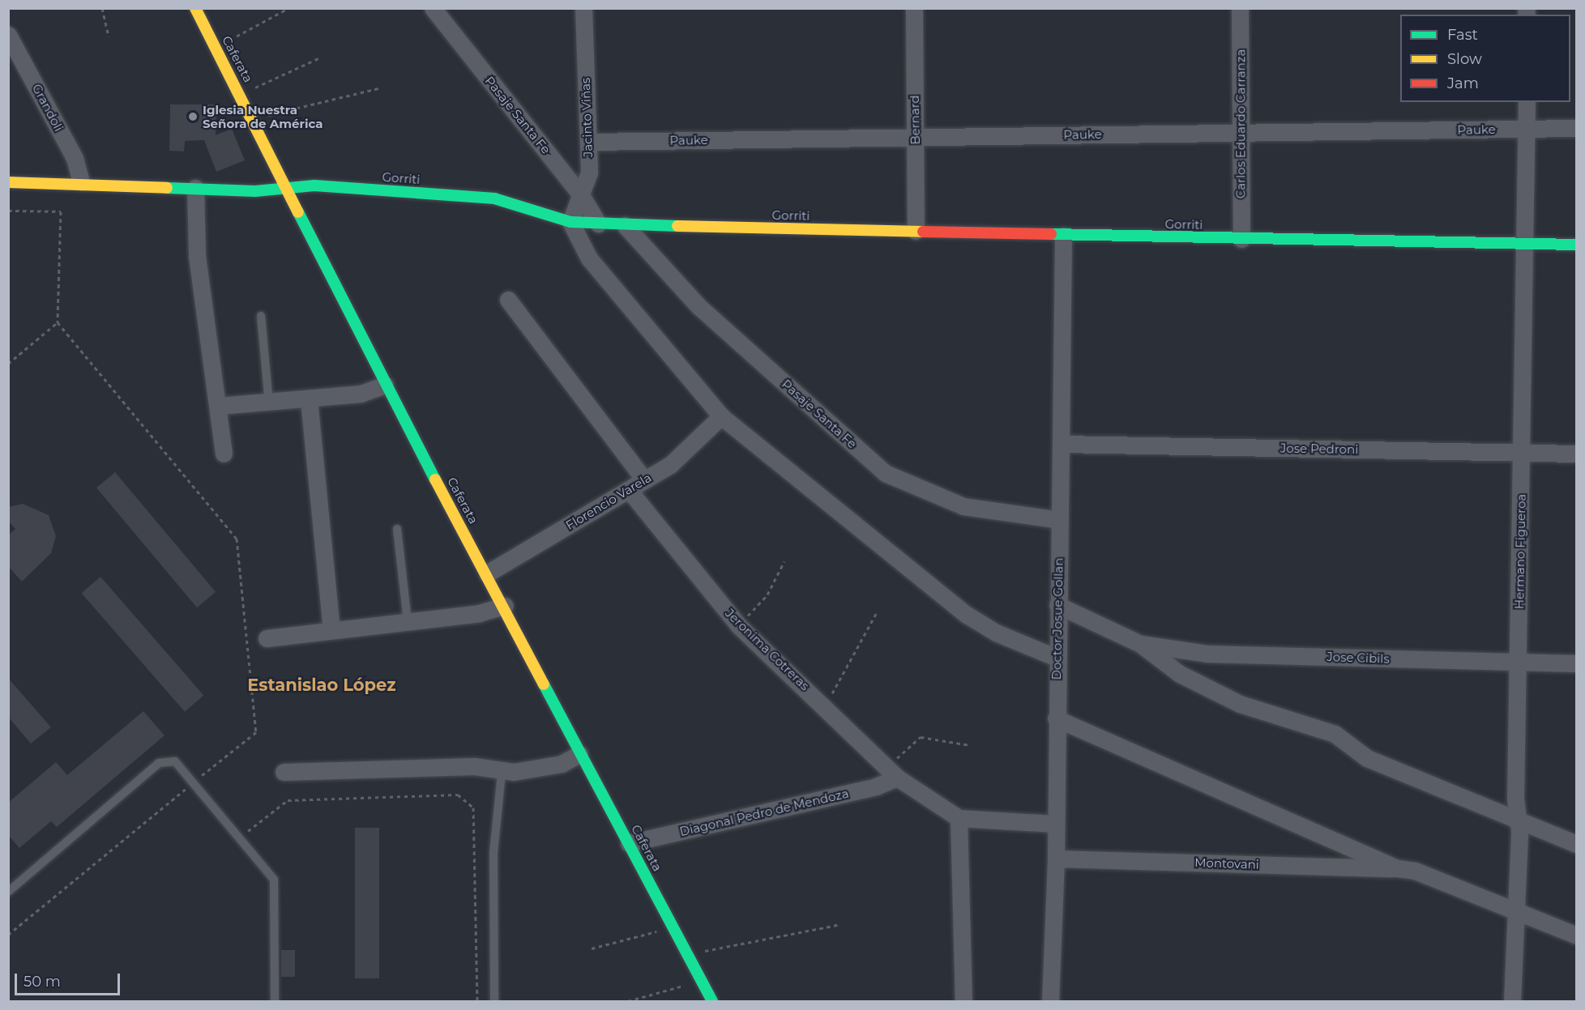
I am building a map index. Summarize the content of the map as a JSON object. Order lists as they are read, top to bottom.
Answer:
{
  "streets": {
    "street": [
      "Caferata",
      "Grandoli",
      "Pasaje Santa Fe",
      "Jacinto Viñas",
      "Bernard",
      "Carlos Eduardo Carranza",
      "Pauke",
      "Gorriti",
      "Jose Pedroni",
      "Florencio Varela",
      "Hermano Figueroa",
      "Doctor Josue Gollan",
      "Jeronima Cotreras",
      "Jose Cibils",
      "Diagonal Pedro de Mendoza",
      "Montovani"
    ]
  },
  "crossings": [
    ["Caferata", "Gorriti"],
    ["Caferata", "Florencio Varela"],
    ["Caferata", "Diagonal Pedro de Mendoza"],
    ["Grandoli", "Gorriti"],
    ["Pasaje Santa Fe", "Jacinto Viñas"],
    ["Pasaje Santa Fe", "Gorriti"],
    ["Pasaje Santa Fe", "Doctor Josue Gollan"],
    ["Jacinto Viñas", "Pauke"],
    ["Jacinto Viñas", "Gorriti"],
    ["Bernard", "Pauke"],
    ["Bernard", "Gorriti"],
    ["Carlos Eduardo Carranza", "Pauke"],
    ["Carlos Eduardo Carranza", "Gorriti"],
    ["Pauke", "Hermano Figueroa"],
    ["Gorriti", "Hermano Figueroa"],
    ["Gorriti", "Doctor Josue Gollan"],
    ["Jose Pedroni", "Hermano Figueroa"],
    ["Jose Pedroni", "Doctor Josue Gollan"],
    ["Florencio Varela", "Jeronima Cotreras"],
    ["Hermano Figueroa", "Jose Cibils"],
    ["Doctor Josue Gollan", "Montovani"],
    ["Jeronima Cotreras", "Diagonal Pedro de Mendoza"]
  ],
  "districts": ["Estanislao López"],
  "places": ["Iglesia Nuestra Señora de América"],
  "legend": ["Fast", "Slow", "Jam"],
  "scale_bar": "50 m"
}
